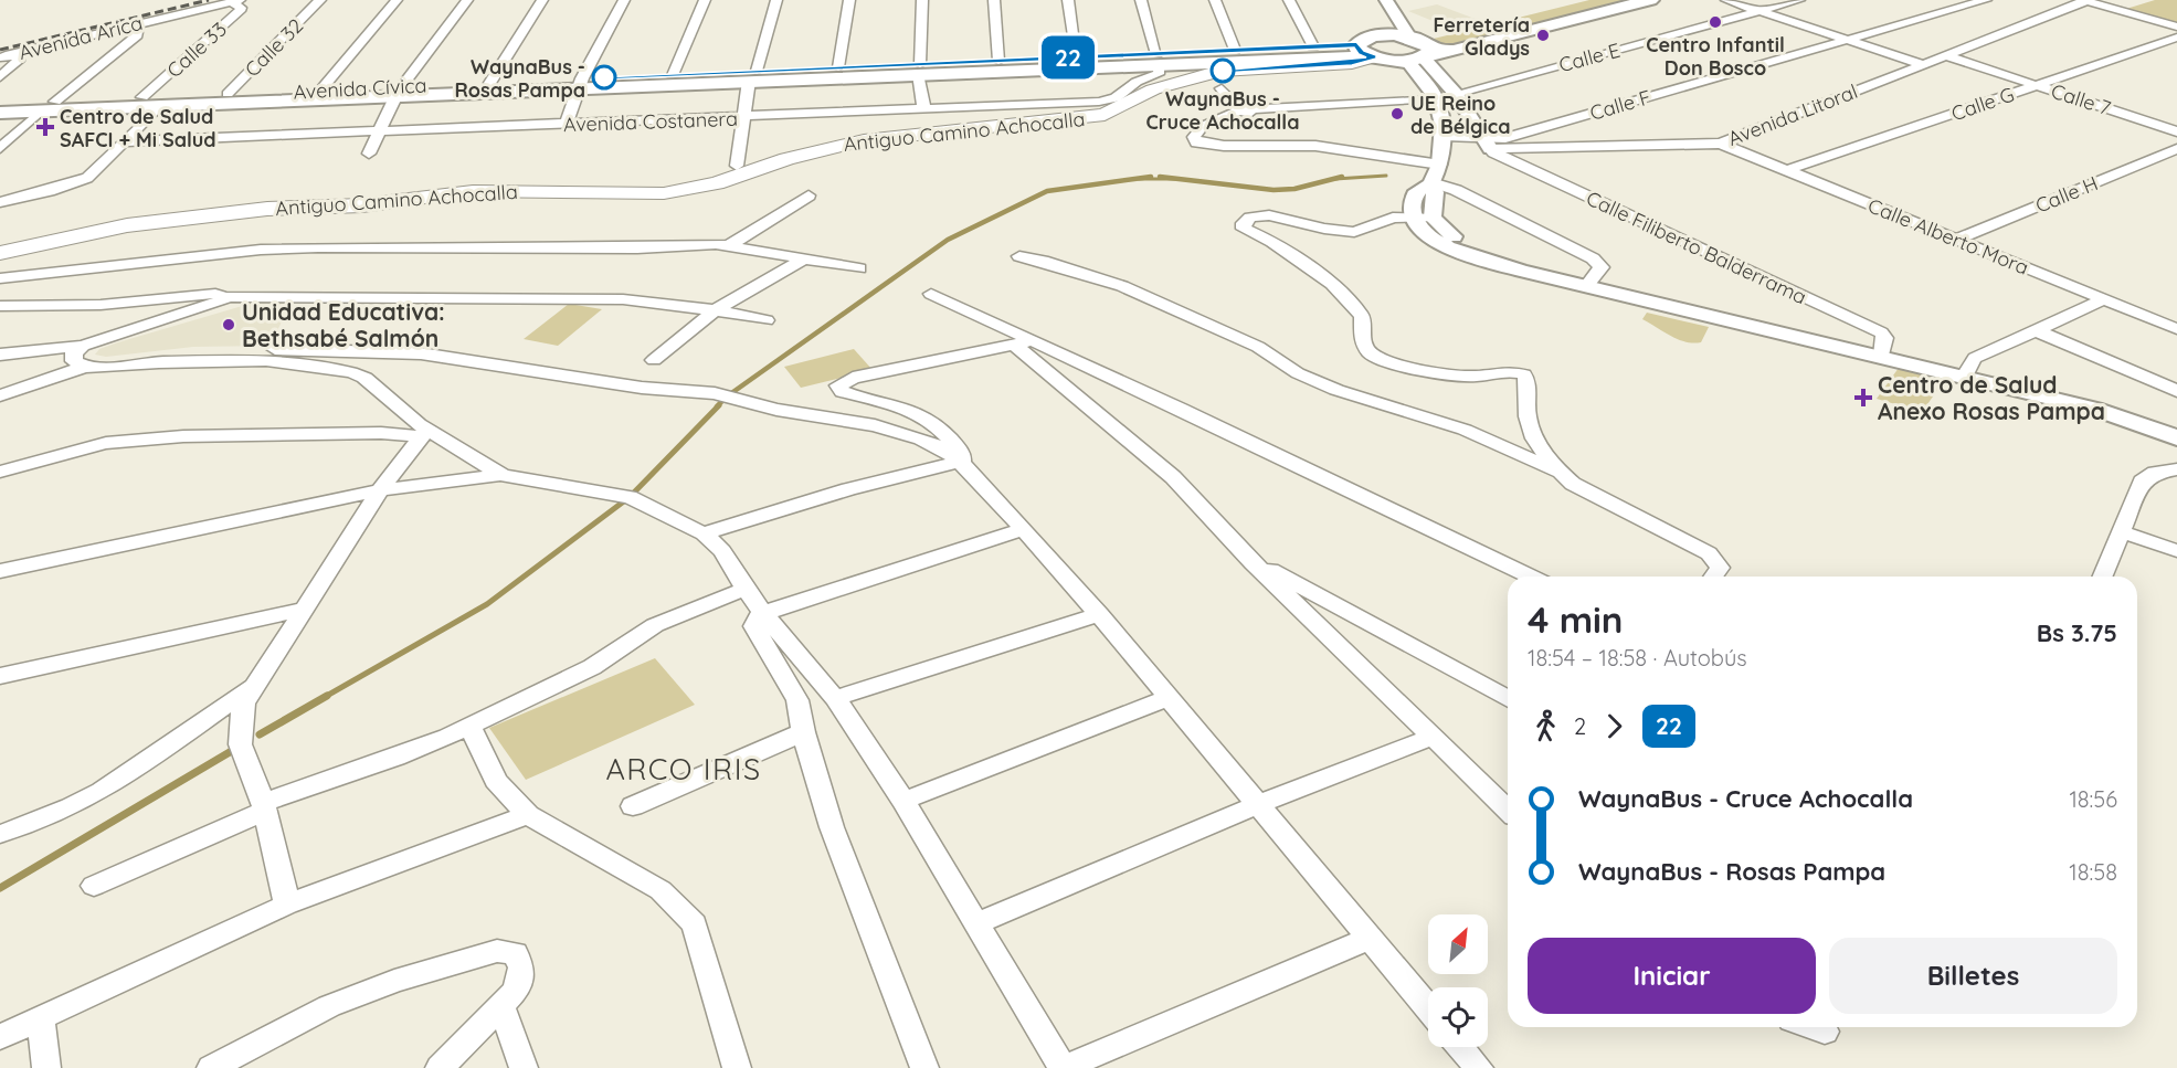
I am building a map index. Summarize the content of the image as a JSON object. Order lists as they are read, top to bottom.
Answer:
{
  "streets": {
    "main road": ["Avenida Cívica", "Antiguo Camino Achocalla"],
    "street": [
      "Avenida Arica",
      "Calle 32",
      "Calle 33",
      "Calle E",
      "Calle 7",
      "Calle G",
      "Calle F",
      "Avenida Litoral",
      "Avenida Costanera",
      "Calle H",
      "Calle Alberto Mora",
      "Calle Filiberto Balderrama"
    ]
  },
  "crossings": [
    ["Avenida Arica", "Calle 33"],
    ["Calle 32", "Avenida Cívica"],
    ["Calle 33", "Avenida Cívica"],
    ["Avenida Cívica", "Avenida Costanera"],
    ["Avenida Cívica", "Antiguo Camino Achocalla"],
    ["Calle 7", "Calle G"],
    ["Calle 7", "Avenida Litoral"],
    ["Calle G", "Calle Alberto Mora"],
    ["Calle F", "Avenida Litoral"],
    ["Calle F", "Calle Filiberto Balderrama"],
    ["Avenida Litoral", "Calle Alberto Mora"],
    ["Avenida Litoral", "Calle Filiberto Balderrama"],
    ["Calle H", "Calle Alberto Mora"]
  ],
  "districts": ["ARCO IRIS"],
  "places": {
    "other": [
      "Centro Infantil Don Bosco",
      "Ferretería Gladys",
      "WaynaBus - Cruce Achocalla",
      "WaynaBus - Rosas Pampa",
      "UE Reino de Bélgica",
      "Unidad Educativa: Bethsabé Salmón"
    ],
    "health": ["Centro de Salud SAFCI + Mi Salud", "Centro de Salud Anexo Rosas Pampa"]
  },
  "lines": ["bus line 22"],
  "north": "top right",
  "page": {
    "on_map": "22",
    "heading": ["4 min", "18:54 – 18:58 · Autobús", "Bs 3.75"],
    "legs": ["2", "22"],
    "list": [
      {
        "name": "WaynaBus - Cruce Achocalla",
        "value": "18:56"
      },
      {
        "name": "WaynaBus - Rosas Pampa",
        "value": "18:58"
      }
    ],
    "buttons": ["Iniciar", "Billetes"]
  }
}
